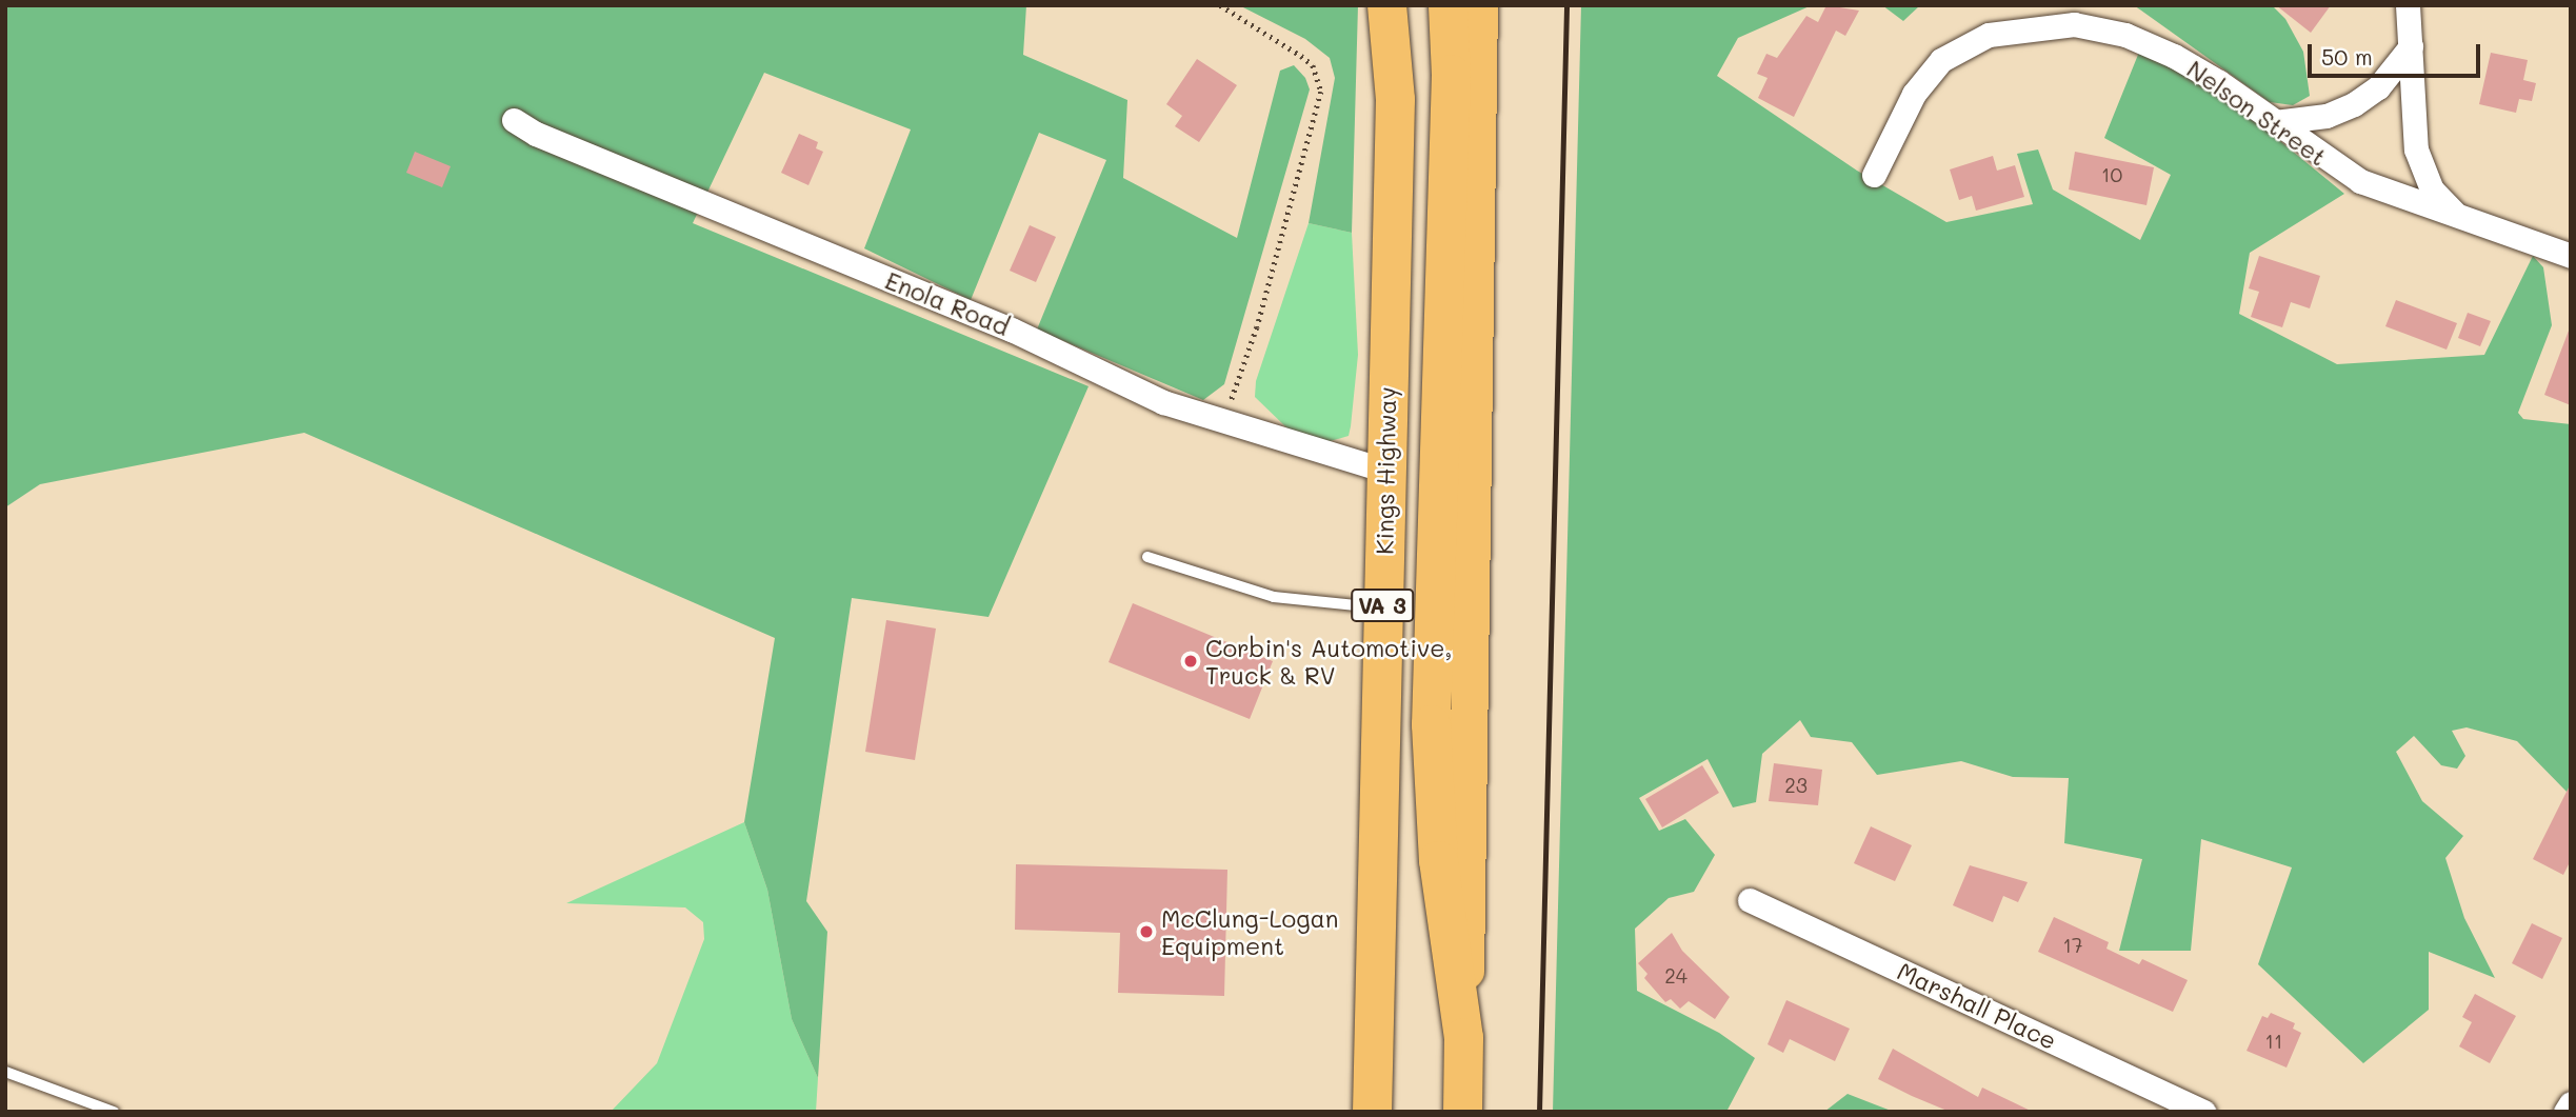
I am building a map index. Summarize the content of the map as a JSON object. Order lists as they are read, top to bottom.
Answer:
{
  "streets": {
    "highway": ["Kings Highway", "VA 3"],
    "street": ["Nelson Street", "Enola Road", "Marshall Place"]
  },
  "crossings": [
    ["Enola Road", "Kings Highway"],
    ["Kings Highway", "VA 3"]
  ],
  "places": ["Corbin's Automotive, Truck & RV", "McClung-Logan Equipment"],
  "house_numbers": [
    "10",
    "23",
    "17",
    "24",
    "11"
  ],
  "scale_bar": "50 m"
}
